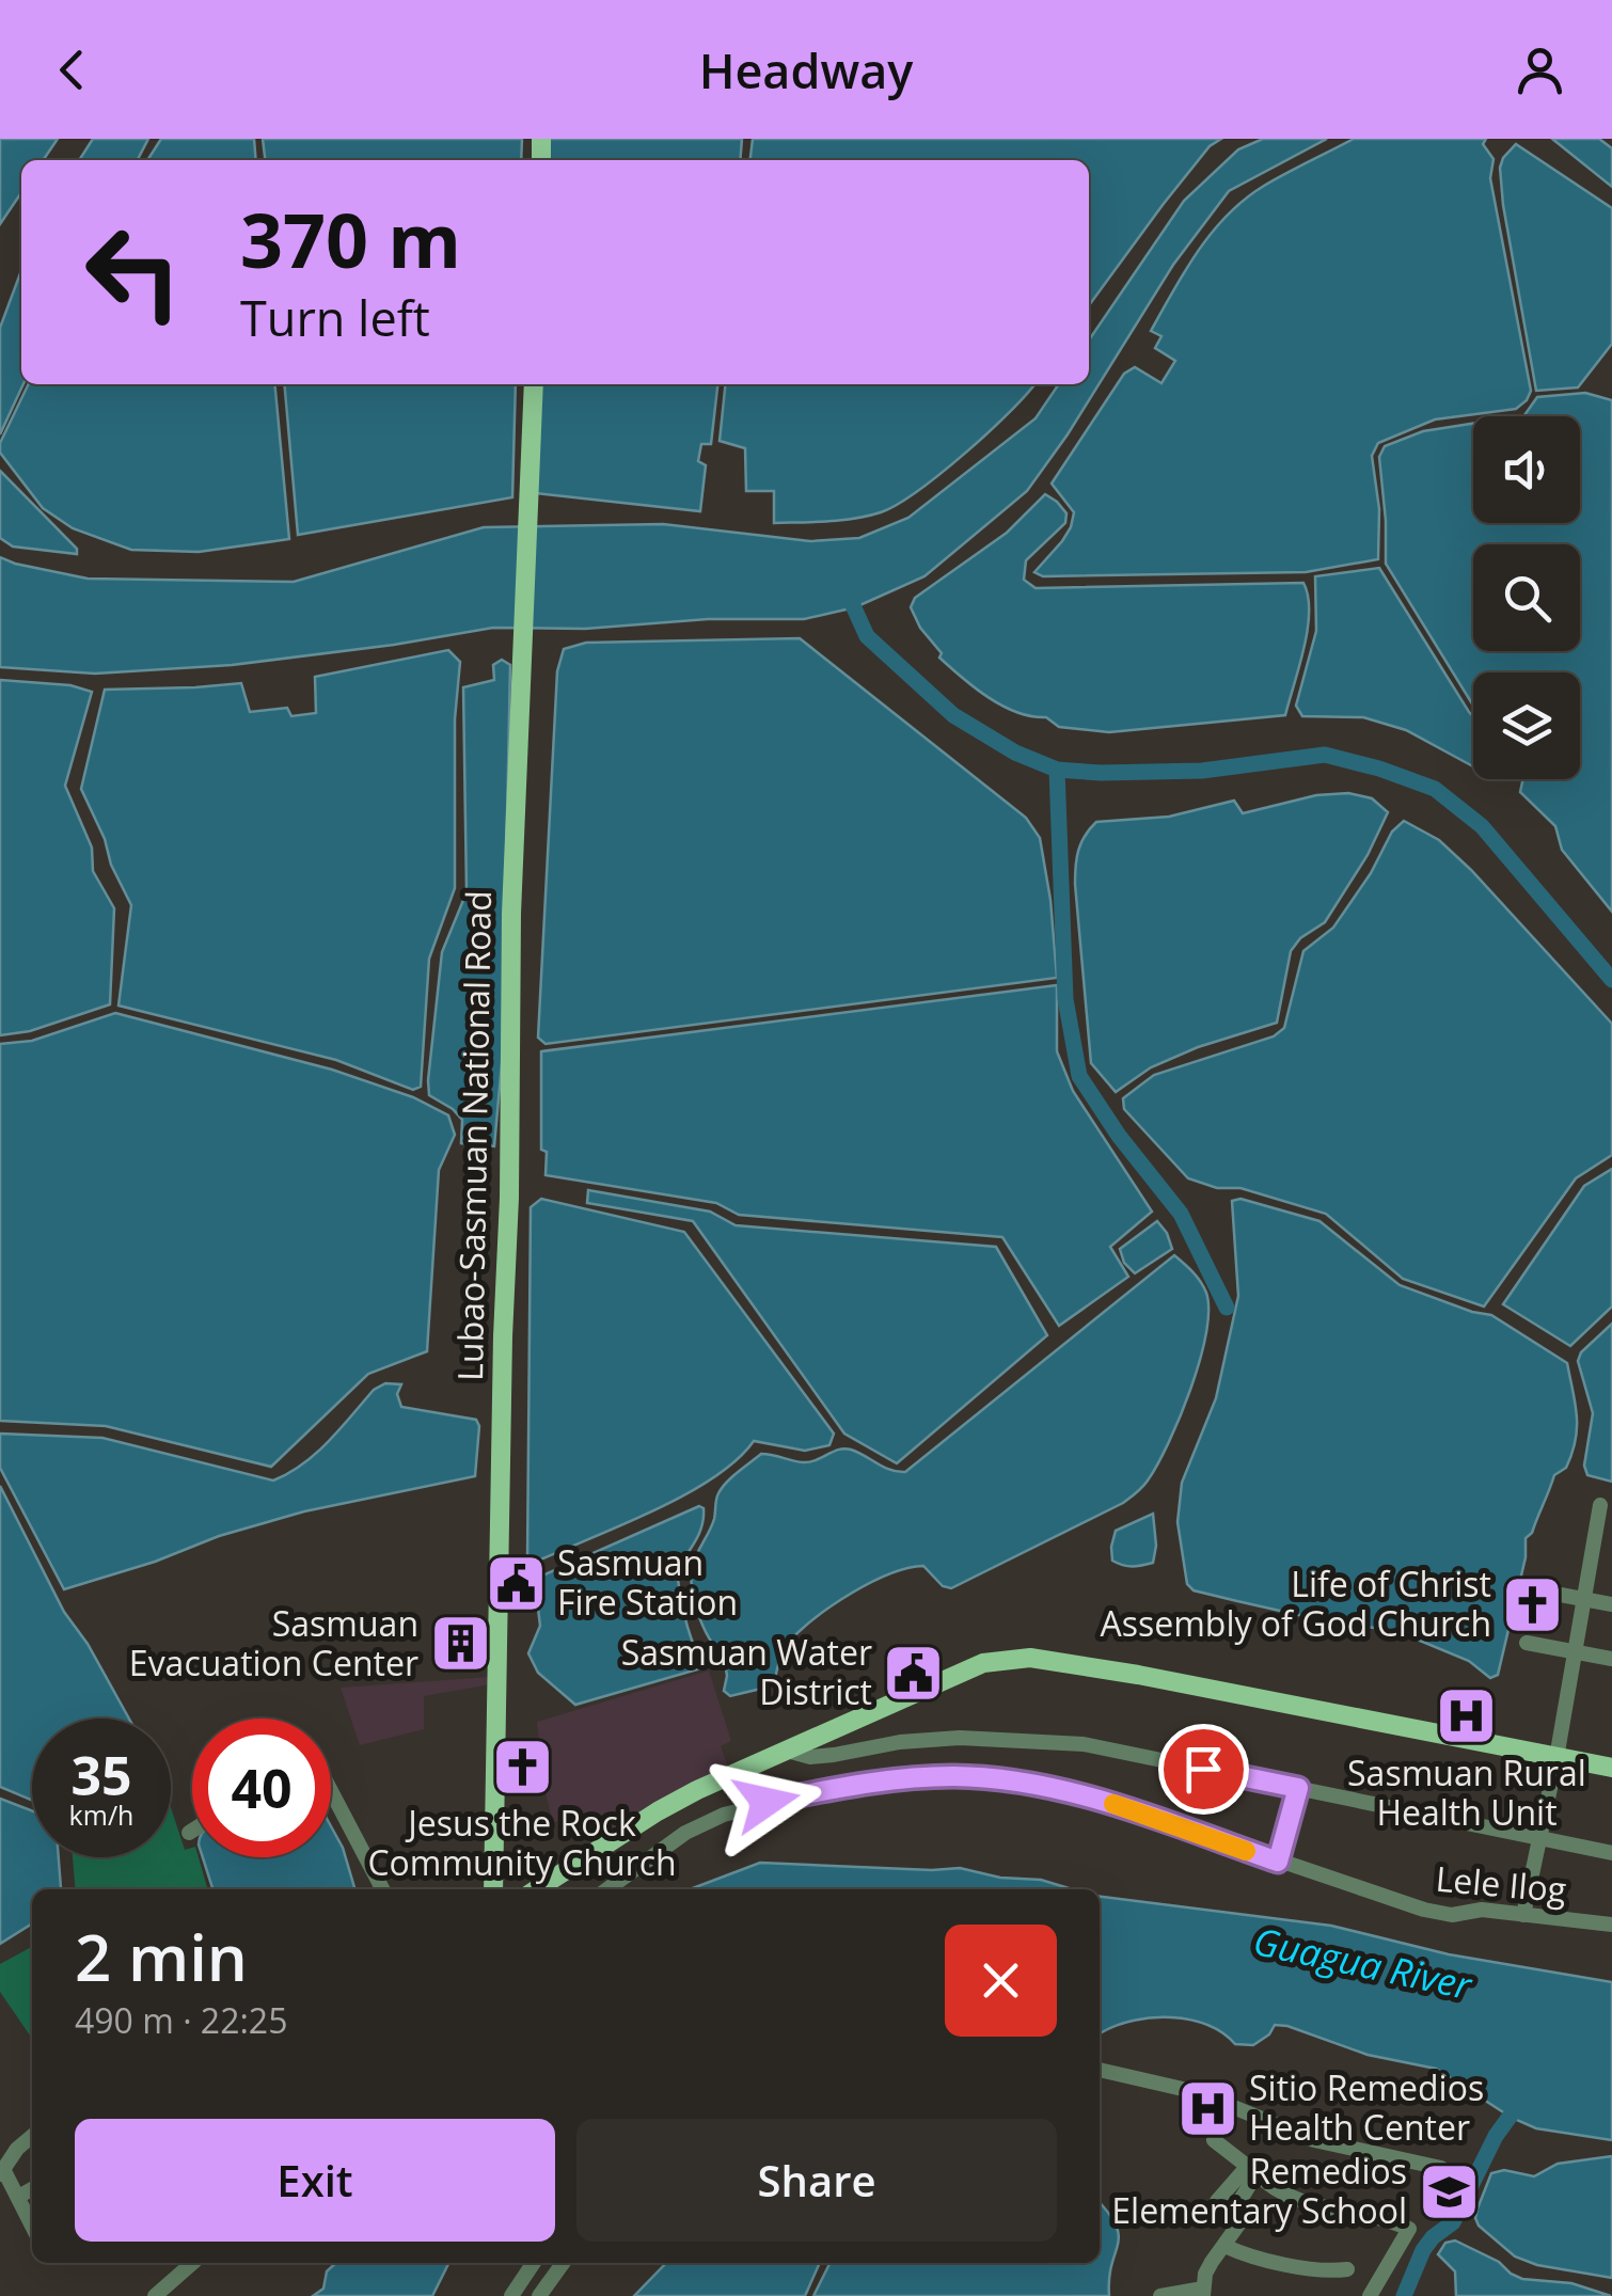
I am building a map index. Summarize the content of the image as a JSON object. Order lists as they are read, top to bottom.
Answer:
{
  "streets": {
    "main road": ["Lubao-Sasmuan National Road"],
    "street": ["Lele Ilog"]
  },
  "water": ["Guagua River"],
  "places": {
    "public building": ["Sasmuan Fire Station", "Sasmuan Water District"],
    "church": ["Life of Christ Assembly of God Church", "Jesus the Rock Community Church"],
    "building": ["Sasmuan Evacuation Center"],
    "hospital": ["Sasmuan Rural Health Unit", "Sitio Remedios Health Center"],
    "school or university": ["Remedios Elementary School"]
  },
  "page": {
    "header": "Headway",
    "turn": ["370 m", "Turn left"],
    "speed": "35 km/h",
    "limit": "40",
    "heading": ["2 min", "490 m · 22:25"],
    "buttons": ["Exit", "Share"]
  }
}
